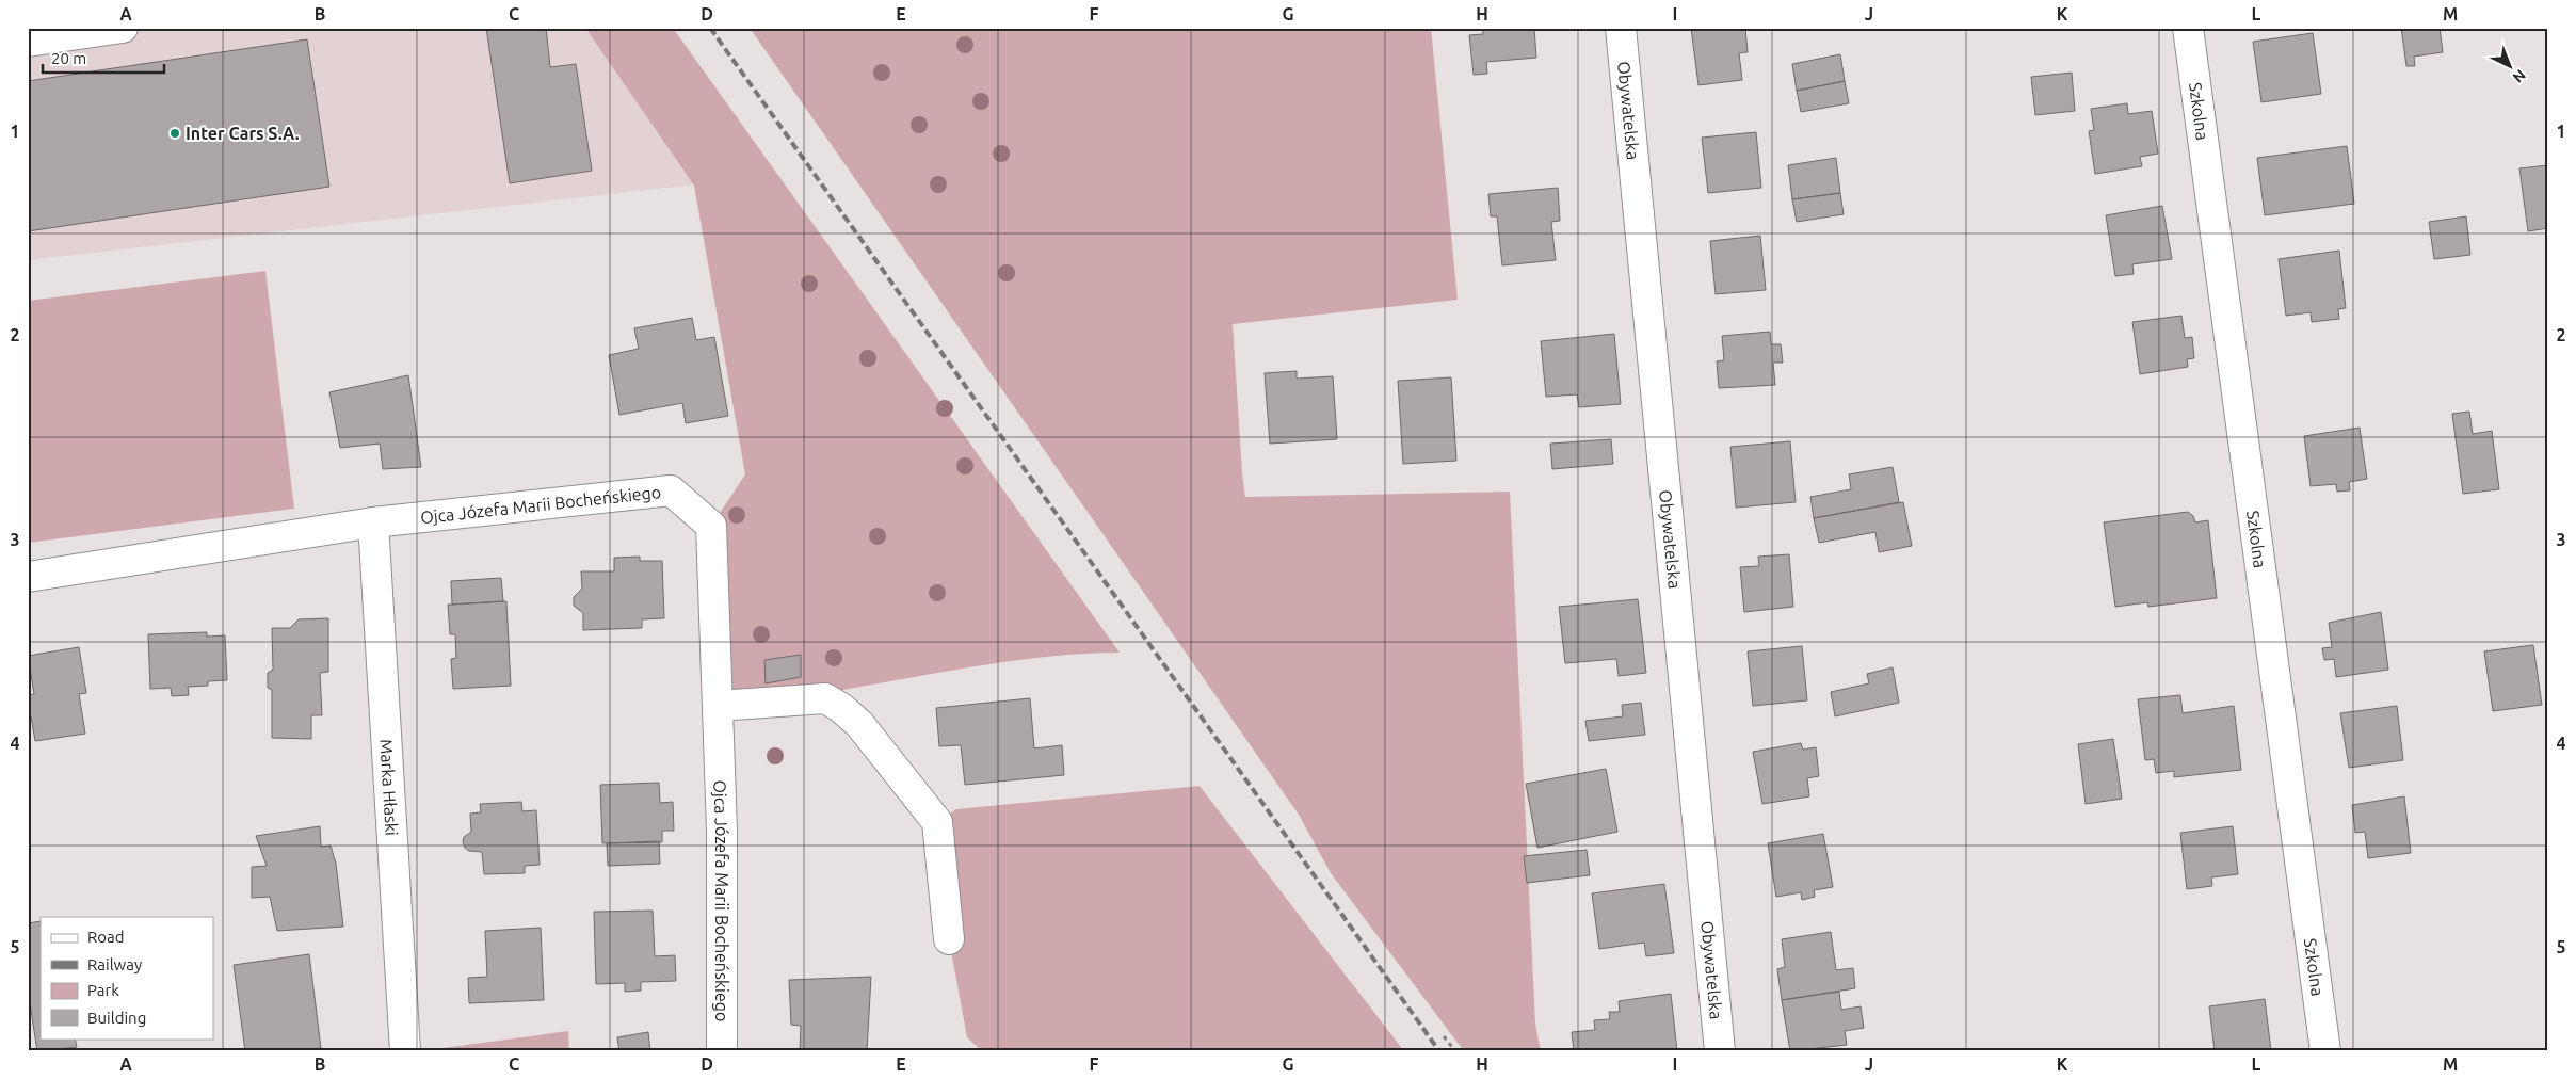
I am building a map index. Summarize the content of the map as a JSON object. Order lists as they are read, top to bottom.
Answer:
{
  "streets": {
    "street": [
      "Obywatelska",
      "Szkolna",
      "Ojca Józefa Marii Bocheńskiego",
      "Marka Hłaski"
    ]
  },
  "crossings": [
    ["Ojca Józefa Marii Bocheńskiego", "Marka Hłaski"]
  ],
  "places": ["Inter Cars S.A."],
  "legend": [
    "Road",
    "Railway",
    "Park",
    "Building"
  ],
  "scale_bar": "20 m",
  "north": "bottom right",
  "grid": {
    "columns": [
      "A",
      "B",
      "C",
      "D",
      "E",
      "F",
      "G",
      "H",
      "I",
      "J",
      "K",
      "L",
      "M"
    ],
    "rows": [
      "1",
      "2",
      "3",
      "4",
      "5"
    ]
  }
}
